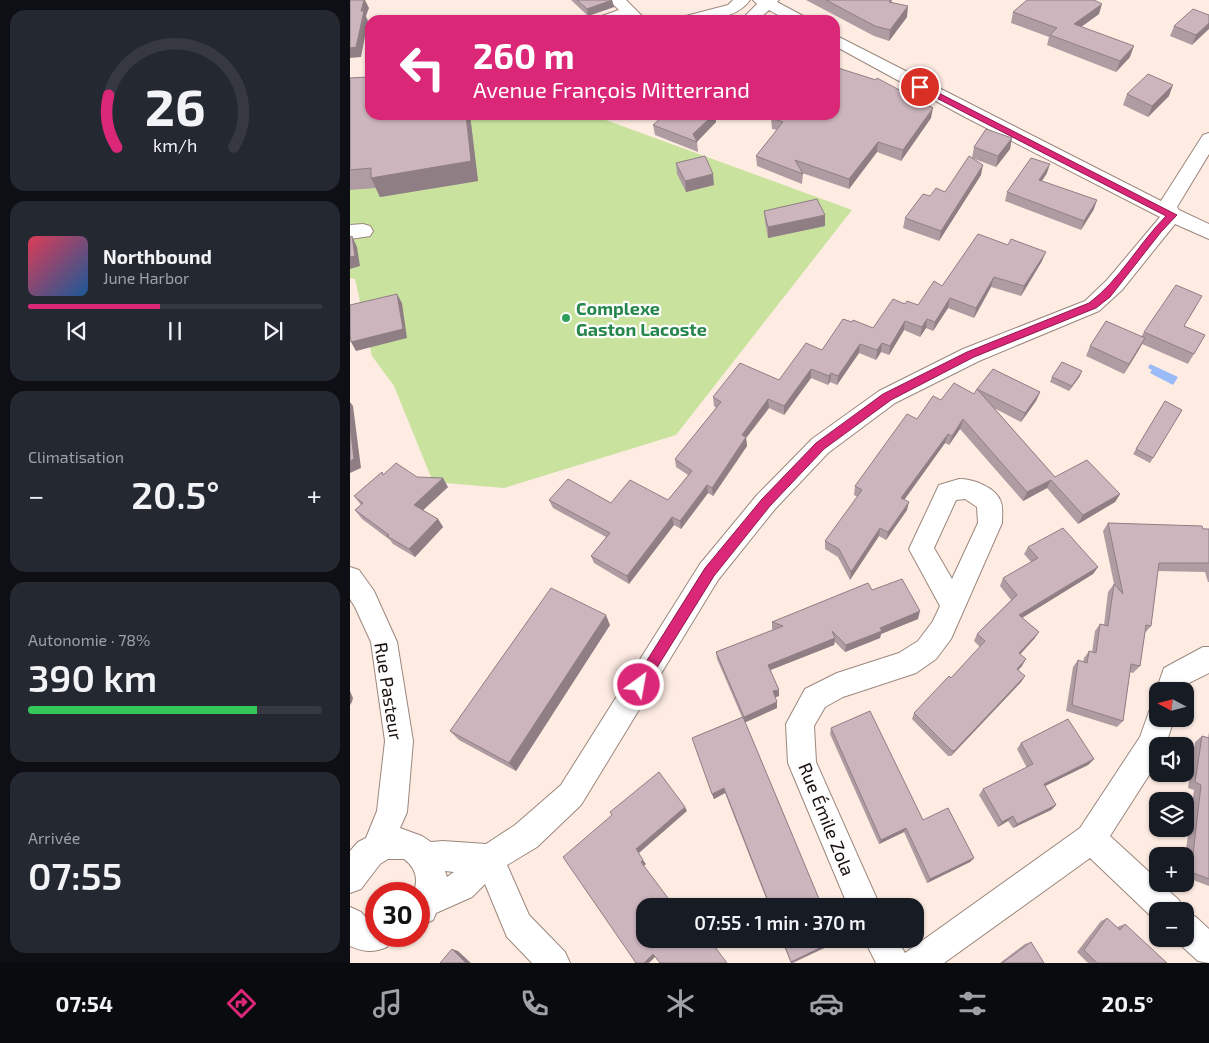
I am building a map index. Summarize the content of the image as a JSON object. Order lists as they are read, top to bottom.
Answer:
{
  "streets": {
    "street": ["Rue Pasteur", "Rue Émile Zola"]
  },
  "places": ["Complexe Gaston Lacoste"],
  "north": "left",
  "page": {
    "turn": ["260 m", "Avenue François Mitterrand"],
    "song": ["Northbound", "June Harbor"],
    "tile": [
      "Climatisation",
      ["Autonomie · 78%", "390 km"],
      ["Arrivée", "07:55"]
    ],
    "heat": ["−", "20.5°", "+"],
    "map_buttons": ["+", "−"],
    "limit": "30",
    "trip": "07:55 · 1 min · 370 m",
    "tabs": ["07:54", "20.5°"],
    "gauge": ["26", "km/h"]
  }
}
